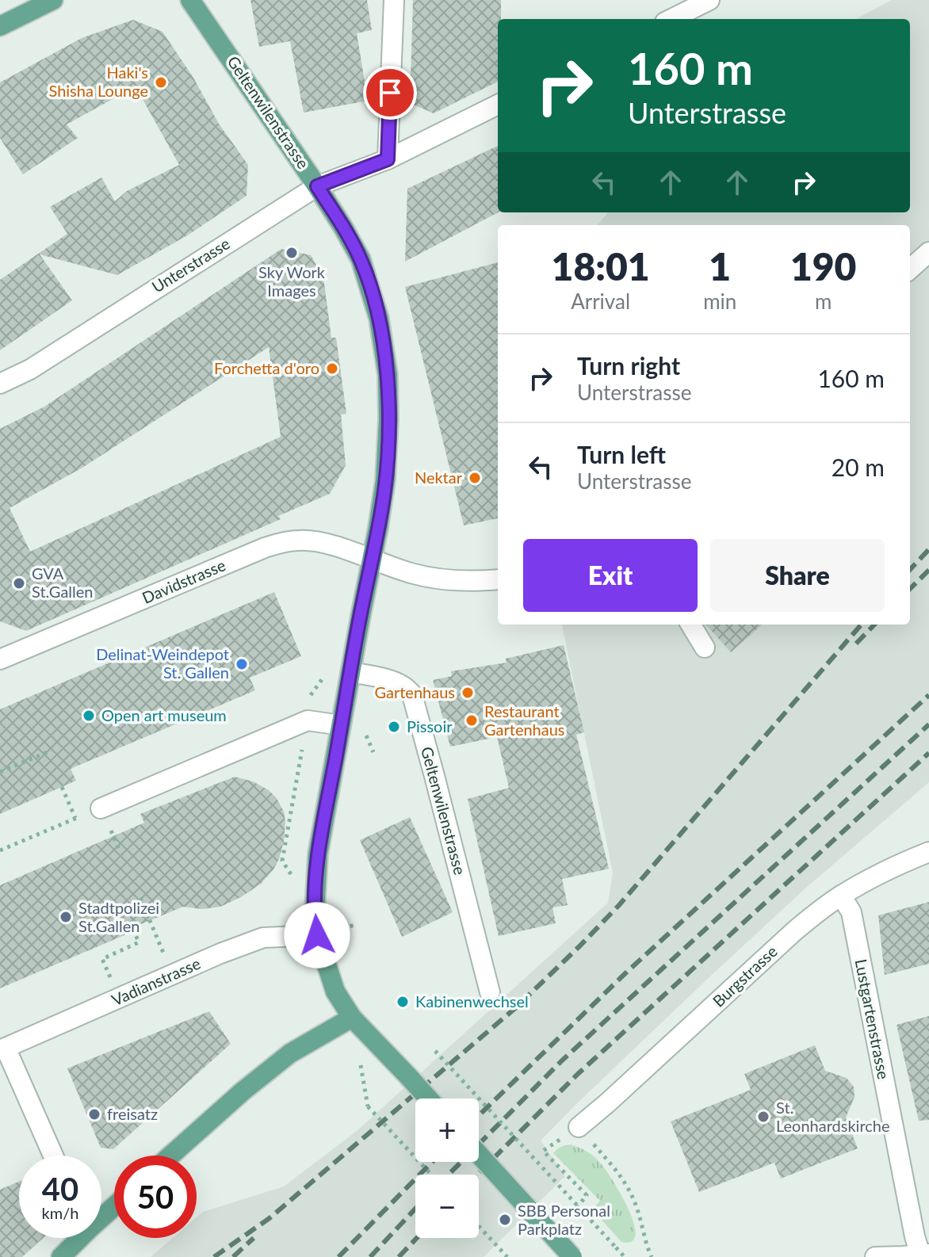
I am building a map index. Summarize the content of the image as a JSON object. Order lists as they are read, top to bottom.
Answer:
{
  "streets": {
    "main road": ["Geltenwilenstrasse"],
    "street": [
      "Unterstrasse",
      "Davidstrasse",
      "Burgstrasse",
      "Vadianstrasse",
      "Lustgartenstrasse"
    ]
  },
  "crossings": [
    ["Geltenwilenstrasse", "Unterstrasse"],
    ["Geltenwilenstrasse", "Davidstrasse"],
    ["Geltenwilenstrasse", "Vadianstrasse"],
    ["Burgstrasse", "Lustgartenstrasse"]
  ],
  "places": [
    "Haki's Shisha Lounge",
    "Sky Work Images",
    "Forchetta d'oro",
    "Nektar",
    "GVA St.Gallen",
    "Delinat-Weindepot St. Gallen",
    "Gartenhaus",
    "Open art museum",
    "Restaurant Gartenhaus",
    "Pissoir",
    "Stadtpolizei St.Gallen",
    "Kabinenwechsel",
    "freisatz",
    "St. Leonhardskirche",
    "SBB Personal Parkplatz"
  ],
  "page": {
    "turn": ["160 m", "Unterstrasse"],
    "eta": [
      "18:01",
      "Arrival",
      "1",
      "min",
      "190",
      "m"
    ],
    "list": [
      {
        "name": "Turn right",
        "note": "Unterstrasse",
        "value": "160 m"
      },
      {
        "name": "Turn left",
        "note": "Unterstrasse",
        "value": "20 m"
      }
    ],
    "buttons": ["Exit", "Share"],
    "map_buttons": ["+", "−"],
    "speed": "40 km/h",
    "limit": "50"
  }
}
